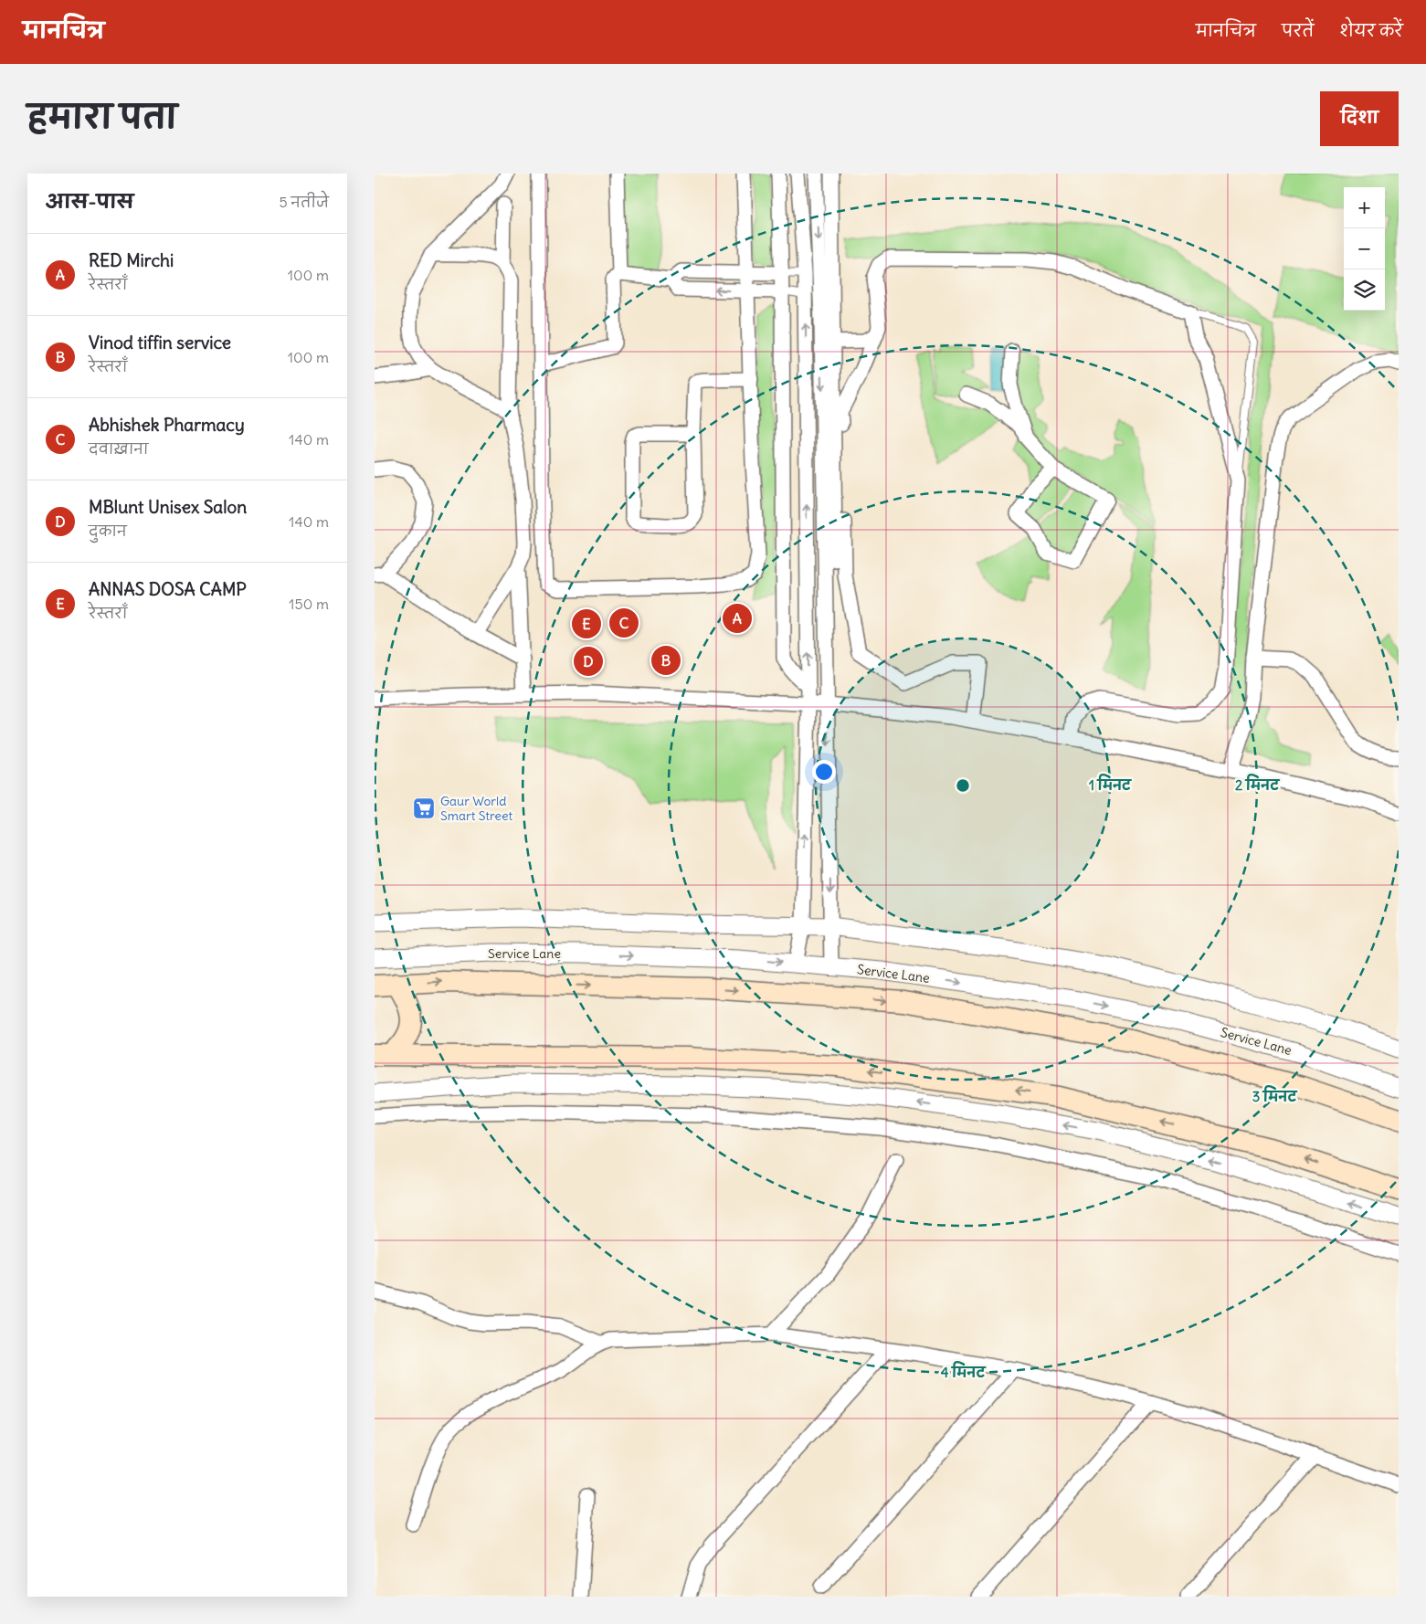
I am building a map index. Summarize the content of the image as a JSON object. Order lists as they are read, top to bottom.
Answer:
{
  "streets": {
    "street": ["Service Lane"]
  },
  "places": {
    "supermarket": ["Gaur World Smart Street"]
  },
  "page": {
    "header": "मानचित्र",
    "nav": ["मानचित्र", "परतें", "शेयर करें"],
    "title": "हमारा पता",
    "buttons": "दिशा",
    "heading": ["आस-पास", "5 नतीजे"],
    "map_buttons": ["+", "−"],
    "list": [
      {
        "mark": "A",
        "name": "RED Mirchi",
        "note": "रेस्तराँ",
        "value": "100 m"
      },
      {
        "mark": "B",
        "name": "Vinod tiffin service",
        "note": "रेस्तराँ",
        "value": "100 m"
      },
      {
        "mark": "C",
        "name": "Abhishek Pharmacy",
        "note": "दवाख़ाना",
        "value": "140 m"
      },
      {
        "mark": "D",
        "name": "MBlunt Unisex Salon",
        "note": "दुकान",
        "value": "140 m"
      },
      {
        "mark": "E",
        "name": "ANNAS DOSA CAMP",
        "note": "रेस्तराँ",
        "value": "150 m"
      }
    ],
    "pins": [
      "A",
      "C",
      "E",
      "B",
      "D"
    ]
  },
  "rings": [
    "1 मिनट",
    "2 मिनट",
    "3 मिनट",
    "4 मिनट"
  ]
}
